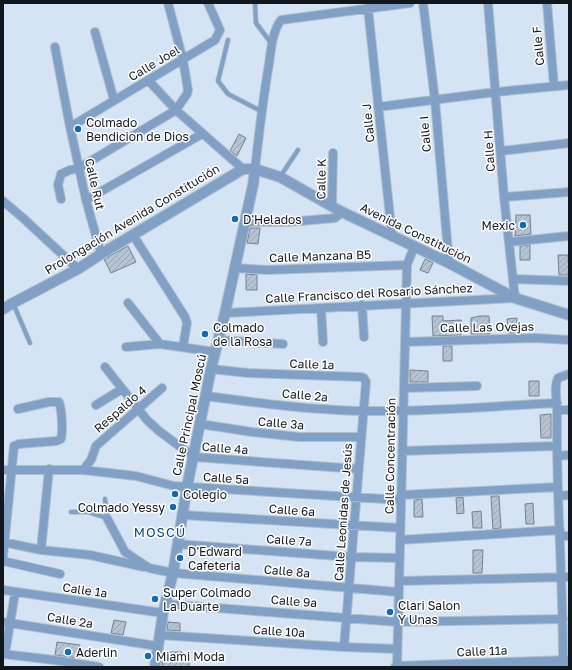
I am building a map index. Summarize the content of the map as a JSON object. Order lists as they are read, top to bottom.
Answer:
{
  "streets": {
    "street": [
      "Calle F",
      "Calle Joel",
      "Calle J",
      "Calle I",
      "Calle H",
      "Calle K",
      "Calle Rut",
      "Prolongación Avenida Constitución",
      "Avenida Constitución",
      "Calle Manzana B5",
      "Calle Francisco del Rosario Sánchez",
      "Calle Las Ovejas",
      "Calle 1ª",
      "Calle 2ª",
      "Respaldo 4",
      "Calle Principal Moscú",
      "Calle 3ª",
      "Calle 4ª",
      "Calle Concentración",
      "Calle 5ª",
      "Calle 6ª",
      "Calle Leonidas de Jesús",
      "Calle 7ª",
      "Calle 8ª",
      "Calle 9ª",
      "Calle 10ª",
      "Calle 11ª"
    ]
  },
  "crossings": [
    ["Calle Joel", "Calle Rut"],
    ["Calle J", "Avenida Constitución"],
    ["Calle I", "Avenida Constitución"],
    ["Calle H", "Avenida Constitución"],
    ["Calle H", "Calle Francisco del Rosario Sánchez"],
    ["Calle K", "Avenida Constitución"],
    ["Calle Rut", "Prolongación Avenida Constitución"],
    ["Prolongación Avenida Constitución", "Avenida Constitución"],
    ["Prolongación Avenida Constitución", "Calle Principal Moscú"],
    ["Avenida Constitución", "Calle Francisco del Rosario Sánchez"],
    ["Avenida Constitución", "Calle Principal Moscú"],
    ["Avenida Constitución", "Calle Concentración"],
    ["Calle Manzana B5", "Calle Principal Moscú"],
    ["Calle Manzana B5", "Calle Concentración"],
    ["Calle Francisco del Rosario Sánchez", "Calle Principal Moscú"],
    ["Calle Francisco del Rosario Sánchez", "Calle Concentración"],
    ["Calle Las Ovejas", "Calle Concentración"],
    ["Calle 1ª", "Calle Principal Moscú"],
    ["Calle 1ª", "Calle Leonidas de Jesús"],
    ["Calle 1ª", "Calle 9ª"],
    ["Calle 2ª", "Calle Principal Moscú"],
    ["Calle 2ª", "Calle Concentración"],
    ["Calle 2ª", "Calle Leonidas de Jesús"],
    ["Respaldo 4", "Calle 4ª"],
    ["Respaldo 4", "Calle 5ª"],
    ["Calle Principal Moscú", "Calle 3ª"],
    ["Calle Principal Moscú", "Calle 4ª"],
    ["Calle Principal Moscú", "Calle 5ª"],
    ["Calle Principal Moscú", "Calle 6ª"],
    ["Calle Principal Moscú", "Calle 7ª"],
    ["Calle Principal Moscú", "Calle 8ª"],
    ["Calle Principal Moscú", "Calle 9ª"],
    ["Calle Principal Moscú", "Calle 10ª"],
    ["Calle 3ª", "Calle Leonidas de Jesús"],
    ["Calle 4ª", "Calle Leonidas de Jesús"],
    ["Calle Concentración", "Calle 5ª"],
    ["Calle Concentración", "Calle 6ª"],
    ["Calle Concentración", "Calle 7ª"],
    ["Calle Concentración", "Calle 8ª"],
    ["Calle Concentración", "Calle 9ª"],
    ["Calle Concentración", "Calle 10ª"],
    ["Calle Concentración", "Calle 11ª"],
    ["Calle 5ª", "Calle Leonidas de Jesús"],
    ["Calle 6ª", "Calle Leonidas de Jesús"],
    ["Calle Leonidas de Jesús", "Calle 7ª"],
    ["Calle Leonidas de Jesús", "Calle 8ª"],
    ["Calle Leonidas de Jesús", "Calle 9ª"],
    ["Calle Leonidas de Jesús", "Calle 10ª"]
  ],
  "districts": ["MOSCÚ"],
  "places": [
    "Colmado Bendicion de Dios",
    "D'Helados",
    "Mexic",
    "Colmado de la Rosa",
    "Colegio",
    "Colmado Yessy",
    "D'Edward Cafeteria",
    "Super Colmado La Duarte",
    "Clari Salon Y Unas",
    "Aderlin",
    "Miami Moda"
  ]
}
